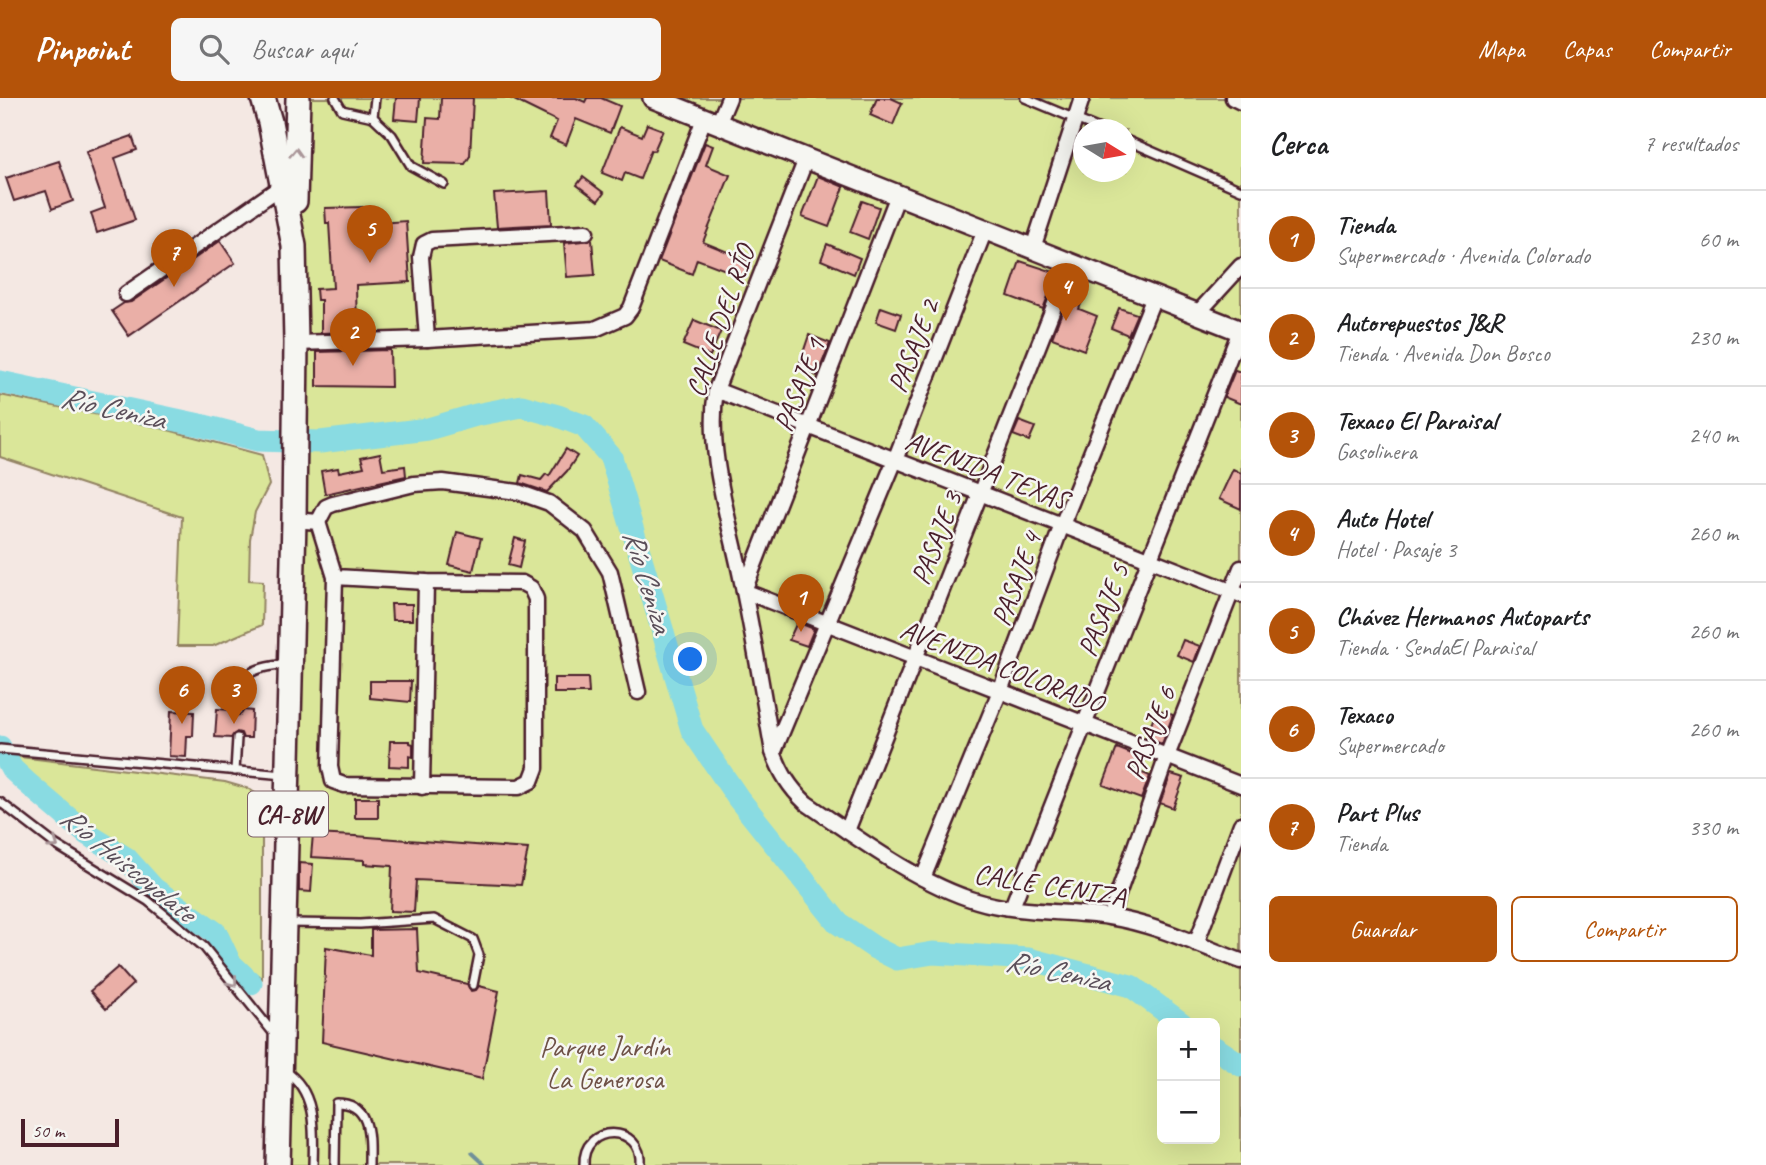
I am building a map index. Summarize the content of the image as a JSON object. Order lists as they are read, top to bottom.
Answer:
{
  "streets": {
    "main road": ["CA-8W"],
    "street": [
      "CALLE DEL RÍO",
      "PASAJE 2",
      "PASAJE 1",
      "AVENIDA TEXAS",
      "PASAJE 3",
      "PASAJE 4",
      "PASAJE 5",
      "AVENIDA COLORADO",
      "PASAJE 6",
      "CALLE CENIZA"
    ]
  },
  "crossings": [
    ["CALLE DEL RÍO", "PASAJE 2"],
    ["CALLE DEL RÍO", "PASAJE 1"],
    ["CALLE DEL RÍO", "AVENIDA TEXAS"],
    ["CALLE DEL RÍO", "AVENIDA COLORADO"],
    ["CALLE DEL RÍO", "CALLE CENIZA"],
    ["PASAJE 2", "AVENIDA TEXAS"],
    ["PASAJE 2", "AVENIDA COLORADO"],
    ["PASAJE 2", "CALLE CENIZA"],
    ["PASAJE 1", "AVENIDA TEXAS"],
    ["PASAJE 1", "AVENIDA COLORADO"],
    ["AVENIDA TEXAS", "PASAJE 3"],
    ["AVENIDA TEXAS", "PASAJE 4"],
    ["AVENIDA TEXAS", "PASAJE 5"],
    ["AVENIDA TEXAS", "PASAJE 6"],
    ["PASAJE 3", "AVENIDA COLORADO"],
    ["PASAJE 3", "CALLE CENIZA"],
    ["PASAJE 4", "AVENIDA COLORADO"],
    ["PASAJE 4", "CALLE CENIZA"],
    ["PASAJE 5", "AVENIDA COLORADO"],
    ["PASAJE 5", "CALLE CENIZA"],
    ["AVENIDA COLORADO", "PASAJE 6"],
    ["PASAJE 6", "CALLE CENIZA"]
  ],
  "water": ["Río Ceniza", "Río Huiscoyolate"],
  "parks": ["Parque Jardín La Generosa"],
  "scale_bar": "50 m",
  "north": "right",
  "page": {
    "header": "Pinpoint",
    "search": "Buscar aquí",
    "nav": ["Mapa", "Capas", "Compartir"],
    "heading": ["Cerca", "7 resultados"],
    "list": [
      {
        "mark": "1",
        "name": "Tienda",
        "note": "Supermercado · Avenida Colorado",
        "value": "60 m"
      },
      {
        "mark": "2",
        "name": "Autorepuestos J&R",
        "note": "Tienda · Avenida Don Bosco",
        "value": "230 m"
      },
      {
        "mark": "3",
        "name": "Texaco El Paraisal",
        "note": "Gasolinera",
        "value": "240 m"
      },
      {
        "mark": "4",
        "name": "Auto Hotel",
        "note": "Hotel · Pasaje 3",
        "value": "260 m"
      },
      {
        "mark": "5",
        "name": "Chávez Hermanos Autoparts",
        "note": "Tienda · SendaEl Paraisal",
        "value": "260 m"
      },
      {
        "mark": "6",
        "name": "Texaco",
        "note": "Supermercado",
        "value": "260 m"
      },
      {
        "mark": "7",
        "name": "Part Plus",
        "note": "Tienda",
        "value": "330 m"
      }
    ],
    "pins": [
      "5",
      "7",
      "4",
      "2",
      "1",
      "3",
      "6"
    ],
    "buttons": ["Guardar", "Compartir"],
    "map_buttons": ["+", "−"],
    "scale": "50 m"
  }
}
